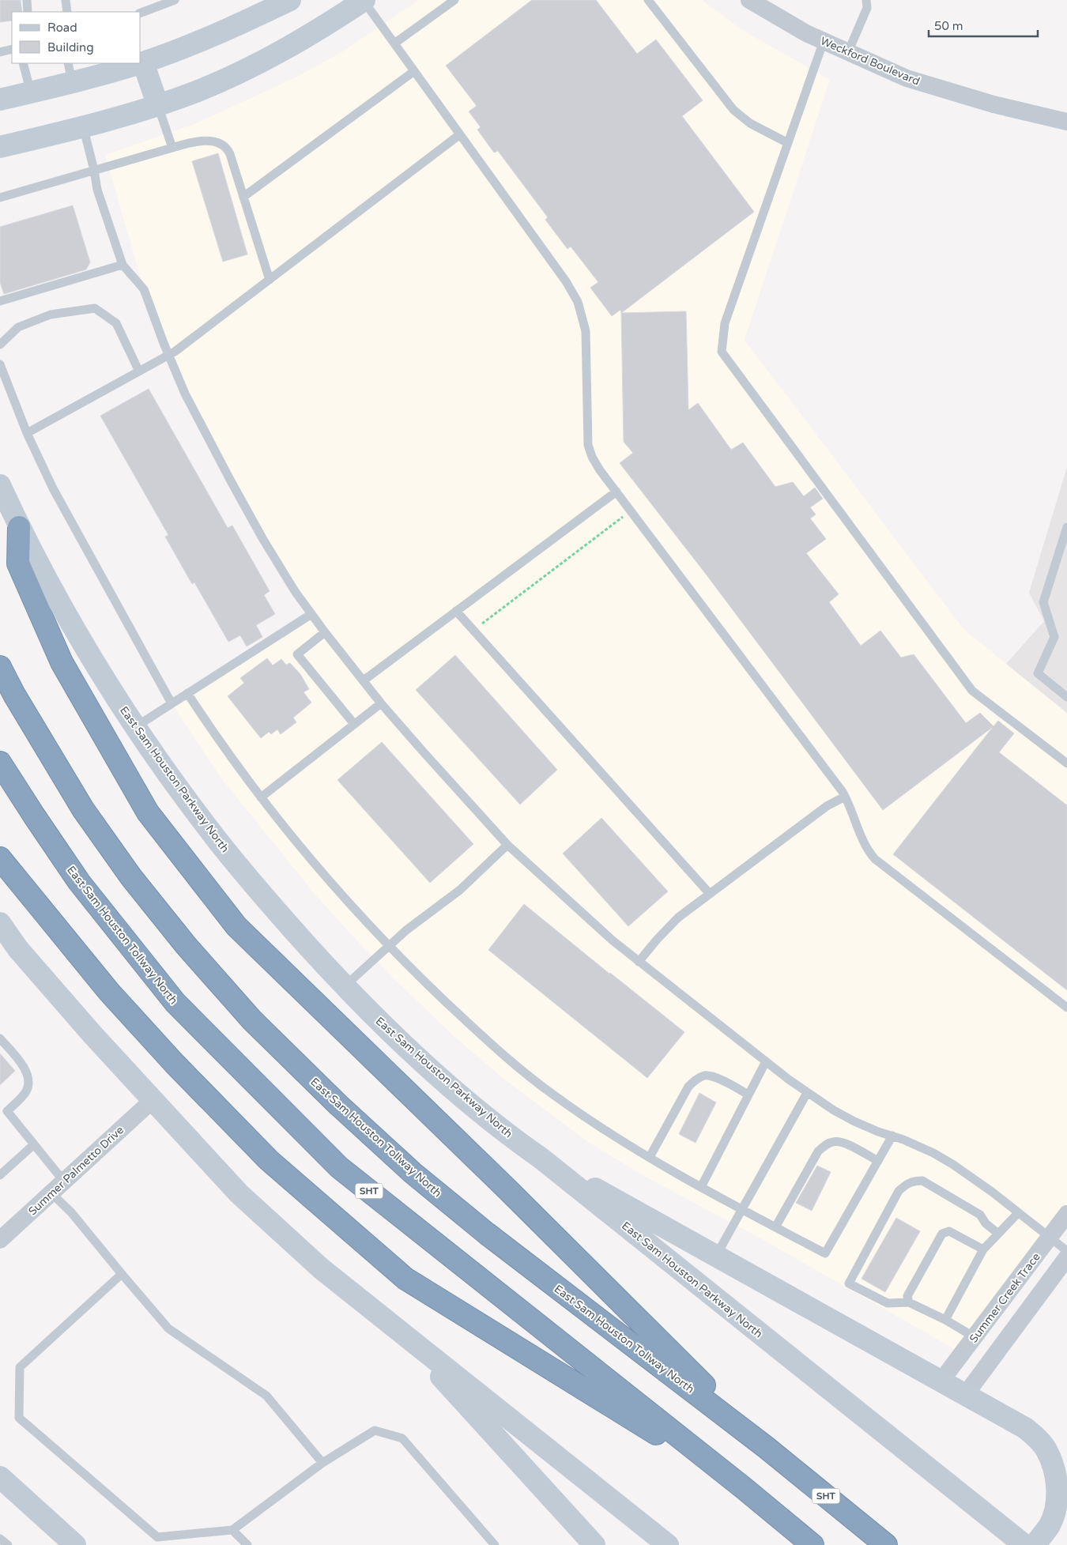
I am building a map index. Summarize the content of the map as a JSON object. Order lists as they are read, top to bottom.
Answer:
{
  "streets": {
    "highway": ["East Sam Houston Tollway North", "SHT"],
    "main road": ["East Sam Houston Parkway North"],
    "street": ["Weckford Boulevard", "Summer Palmetto Drive", "Summer Creek Trace"]
  },
  "legend": ["Road", "Building"],
  "scale_bar": "50 m"
}
